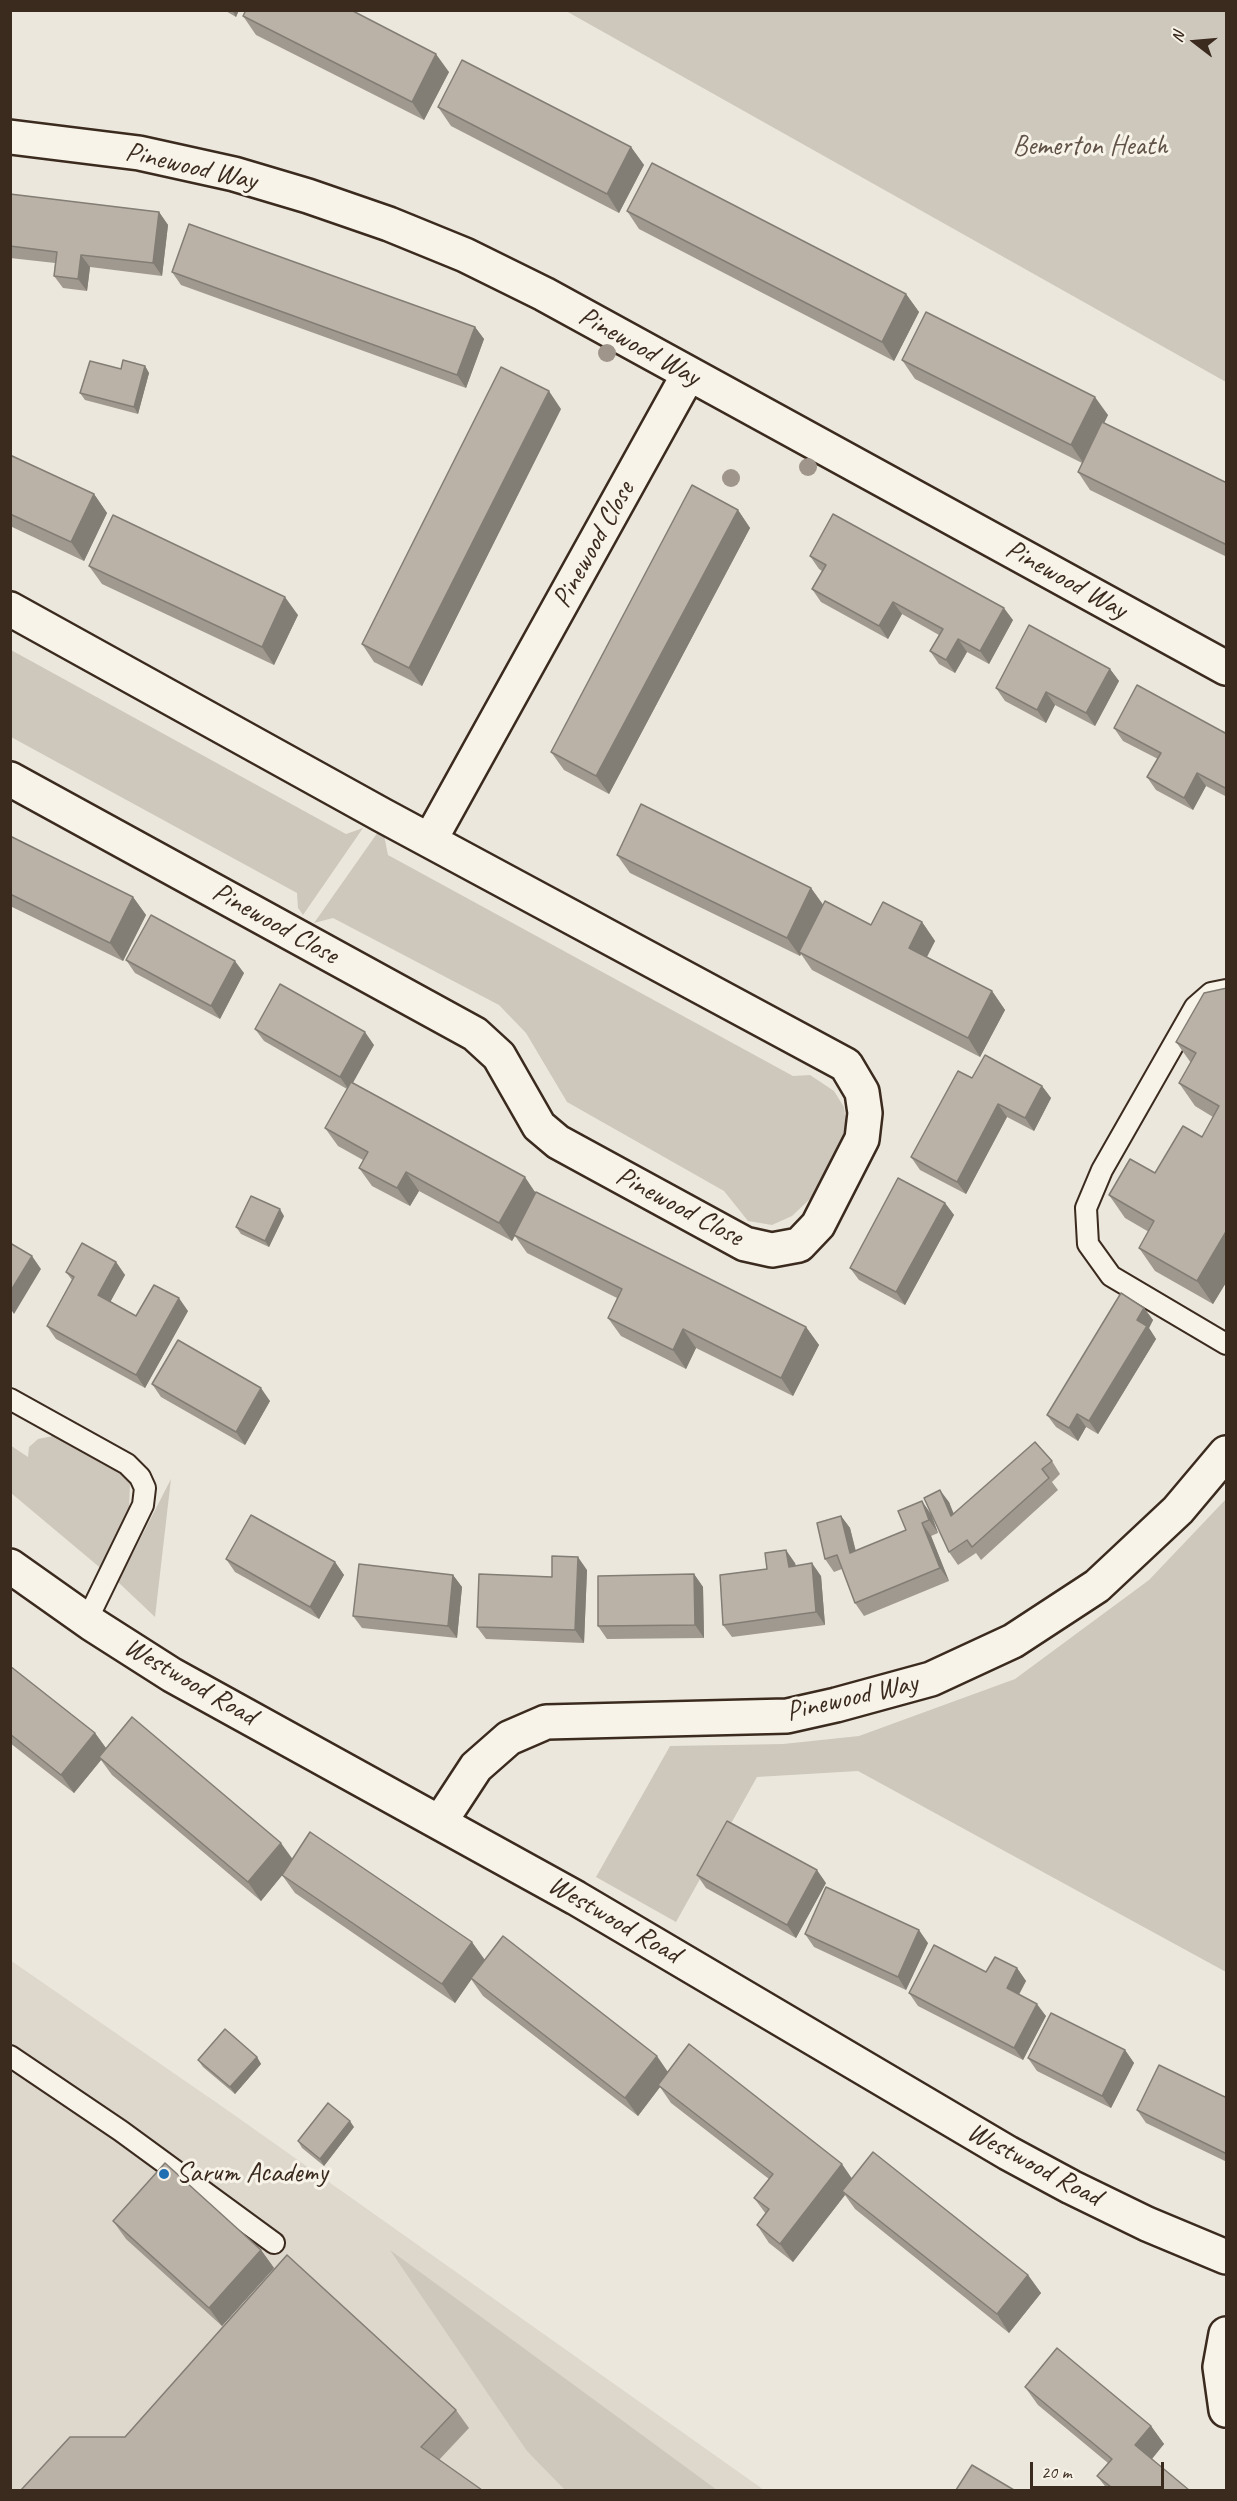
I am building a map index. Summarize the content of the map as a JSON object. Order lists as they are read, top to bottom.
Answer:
{
  "streets": {
    "street": ["Pinewood Way", "Pinewood Close", "Westwood Road"]
  },
  "crossings": [
    ["Pinewood Way", "Pinewood Close"],
    ["Pinewood Way", "Westwood Road"]
  ],
  "parks": ["Bemerton Heath"],
  "places": ["Sarum Academy"],
  "scale_bar": "20 m",
  "north": "left"
}
